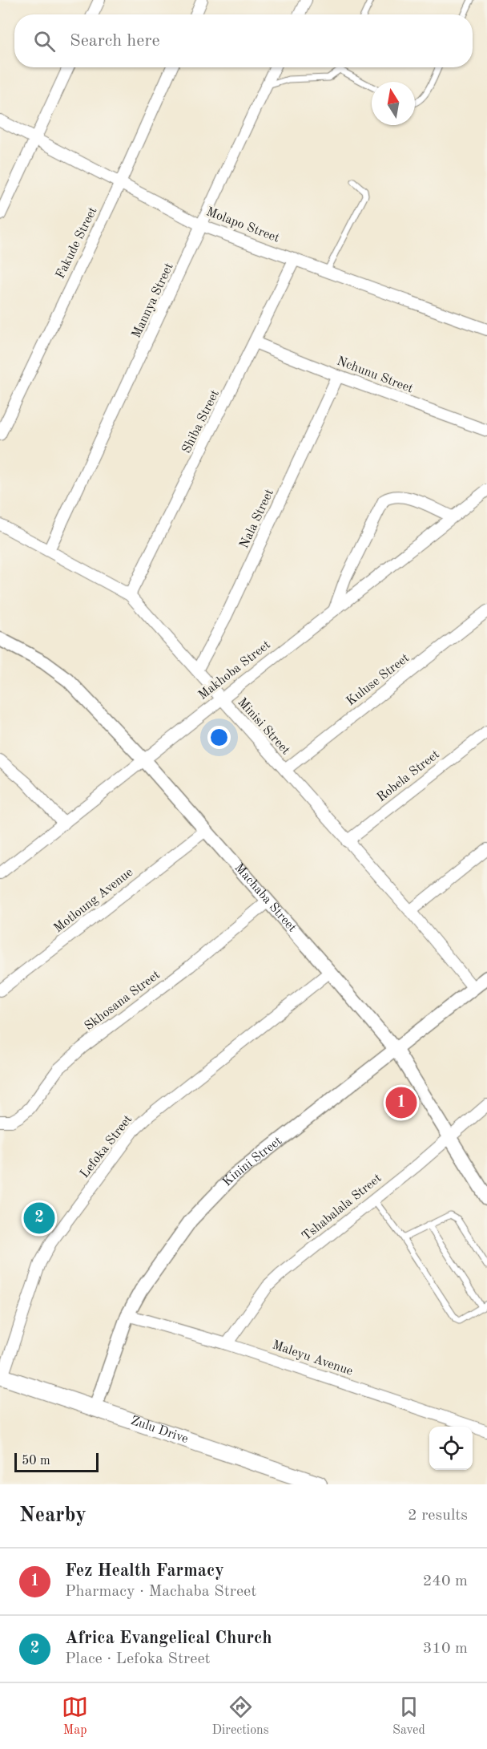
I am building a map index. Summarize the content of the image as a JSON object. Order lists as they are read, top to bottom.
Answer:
{
  "streets": {
    "main road": ["Zulu Drive"],
    "street": [
      "Molapo Street",
      "Fakude Street",
      "Mannya Street",
      "Nchunu Street",
      "Shiba Street",
      "Nala Street",
      "Makhoba Street",
      "Kuluse Street",
      "Minisi Street",
      "Robela Street",
      "Machaba Street",
      "Motloung Avenue",
      "Skhosana Street",
      "Lefoka Street",
      "Kinini Street",
      "Tshabalala Street",
      "Maleyu Avenue"
    ]
  },
  "crossings": [
    ["Molapo Street", "Fakude Street"],
    ["Molapo Street", "Mannya Street"],
    ["Molapo Street", "Shiba Street"],
    ["Mannya Street", "Minisi Street"],
    ["Nchunu Street", "Shiba Street"],
    ["Nchunu Street", "Nala Street"],
    ["Shiba Street", "Minisi Street"],
    ["Nala Street", "Minisi Street"],
    ["Makhoba Street", "Minisi Street"],
    ["Makhoba Street", "Machaba Street"],
    ["Kuluse Street", "Minisi Street"],
    ["Minisi Street", "Robela Street"],
    ["Minisi Street", "Kinini Street"],
    ["Machaba Street", "Motloung Avenue"],
    ["Machaba Street", "Skhosana Street"],
    ["Machaba Street", "Lefoka Street"],
    ["Machaba Street", "Kinini Street"],
    ["Machaba Street", "Tshabalala Street"],
    ["Lefoka Street", "Zulu Drive"],
    ["Kinini Street", "Maleyu Avenue"],
    ["Kinini Street", "Zulu Drive"],
    ["Tshabalala Street", "Maleyu Avenue"]
  ],
  "scale_bar": "50 m",
  "north": "top",
  "page": {
    "search": "Search here",
    "pins": ["1", "2"],
    "scale": "50 m",
    "heading": ["Nearby", "2 results"],
    "list": [
      {
        "mark": "1",
        "name": "Fez Health Farmacy",
        "note": "Pharmacy · Machaba Street",
        "value": "240 m"
      },
      {
        "mark": "2",
        "name": "Africa Evangelical Church",
        "note": "Place · Lefoka Street",
        "value": "310 m"
      }
    ],
    "nav": ["Map", "Directions", "Saved"]
  }
}
